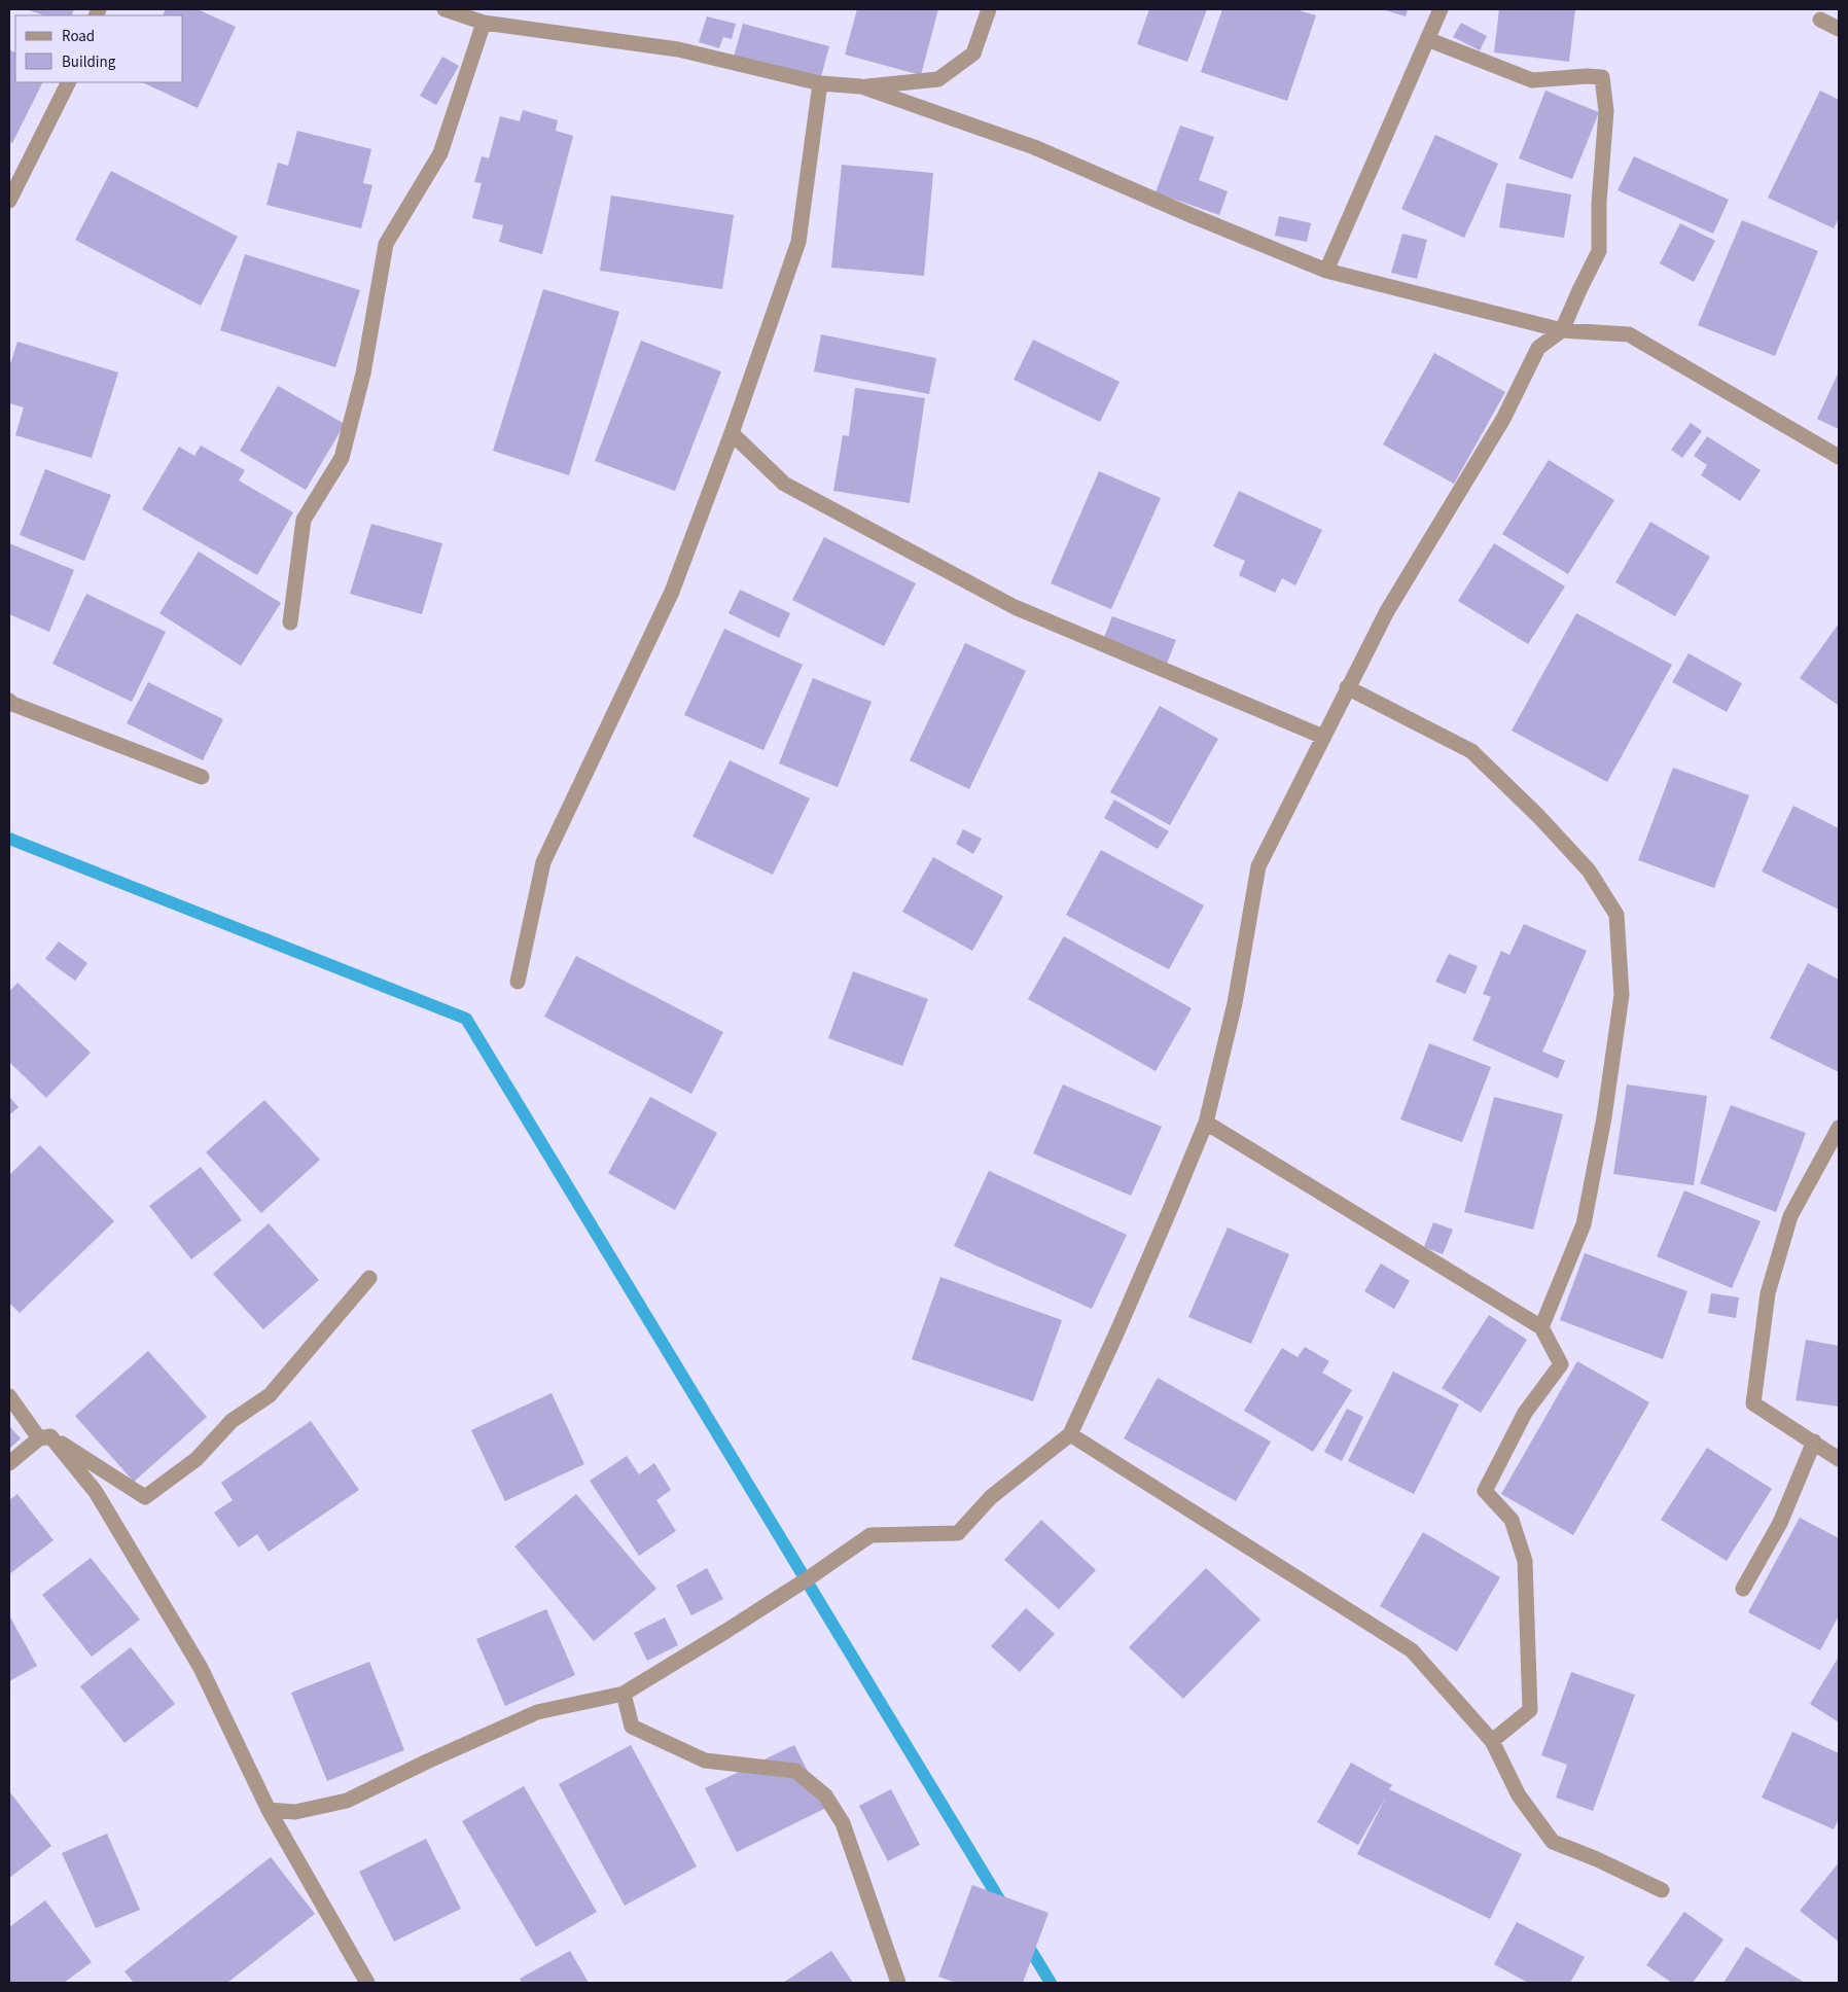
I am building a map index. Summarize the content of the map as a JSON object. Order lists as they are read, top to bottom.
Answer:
{
  "legend": ["Road", "Building"]
}
